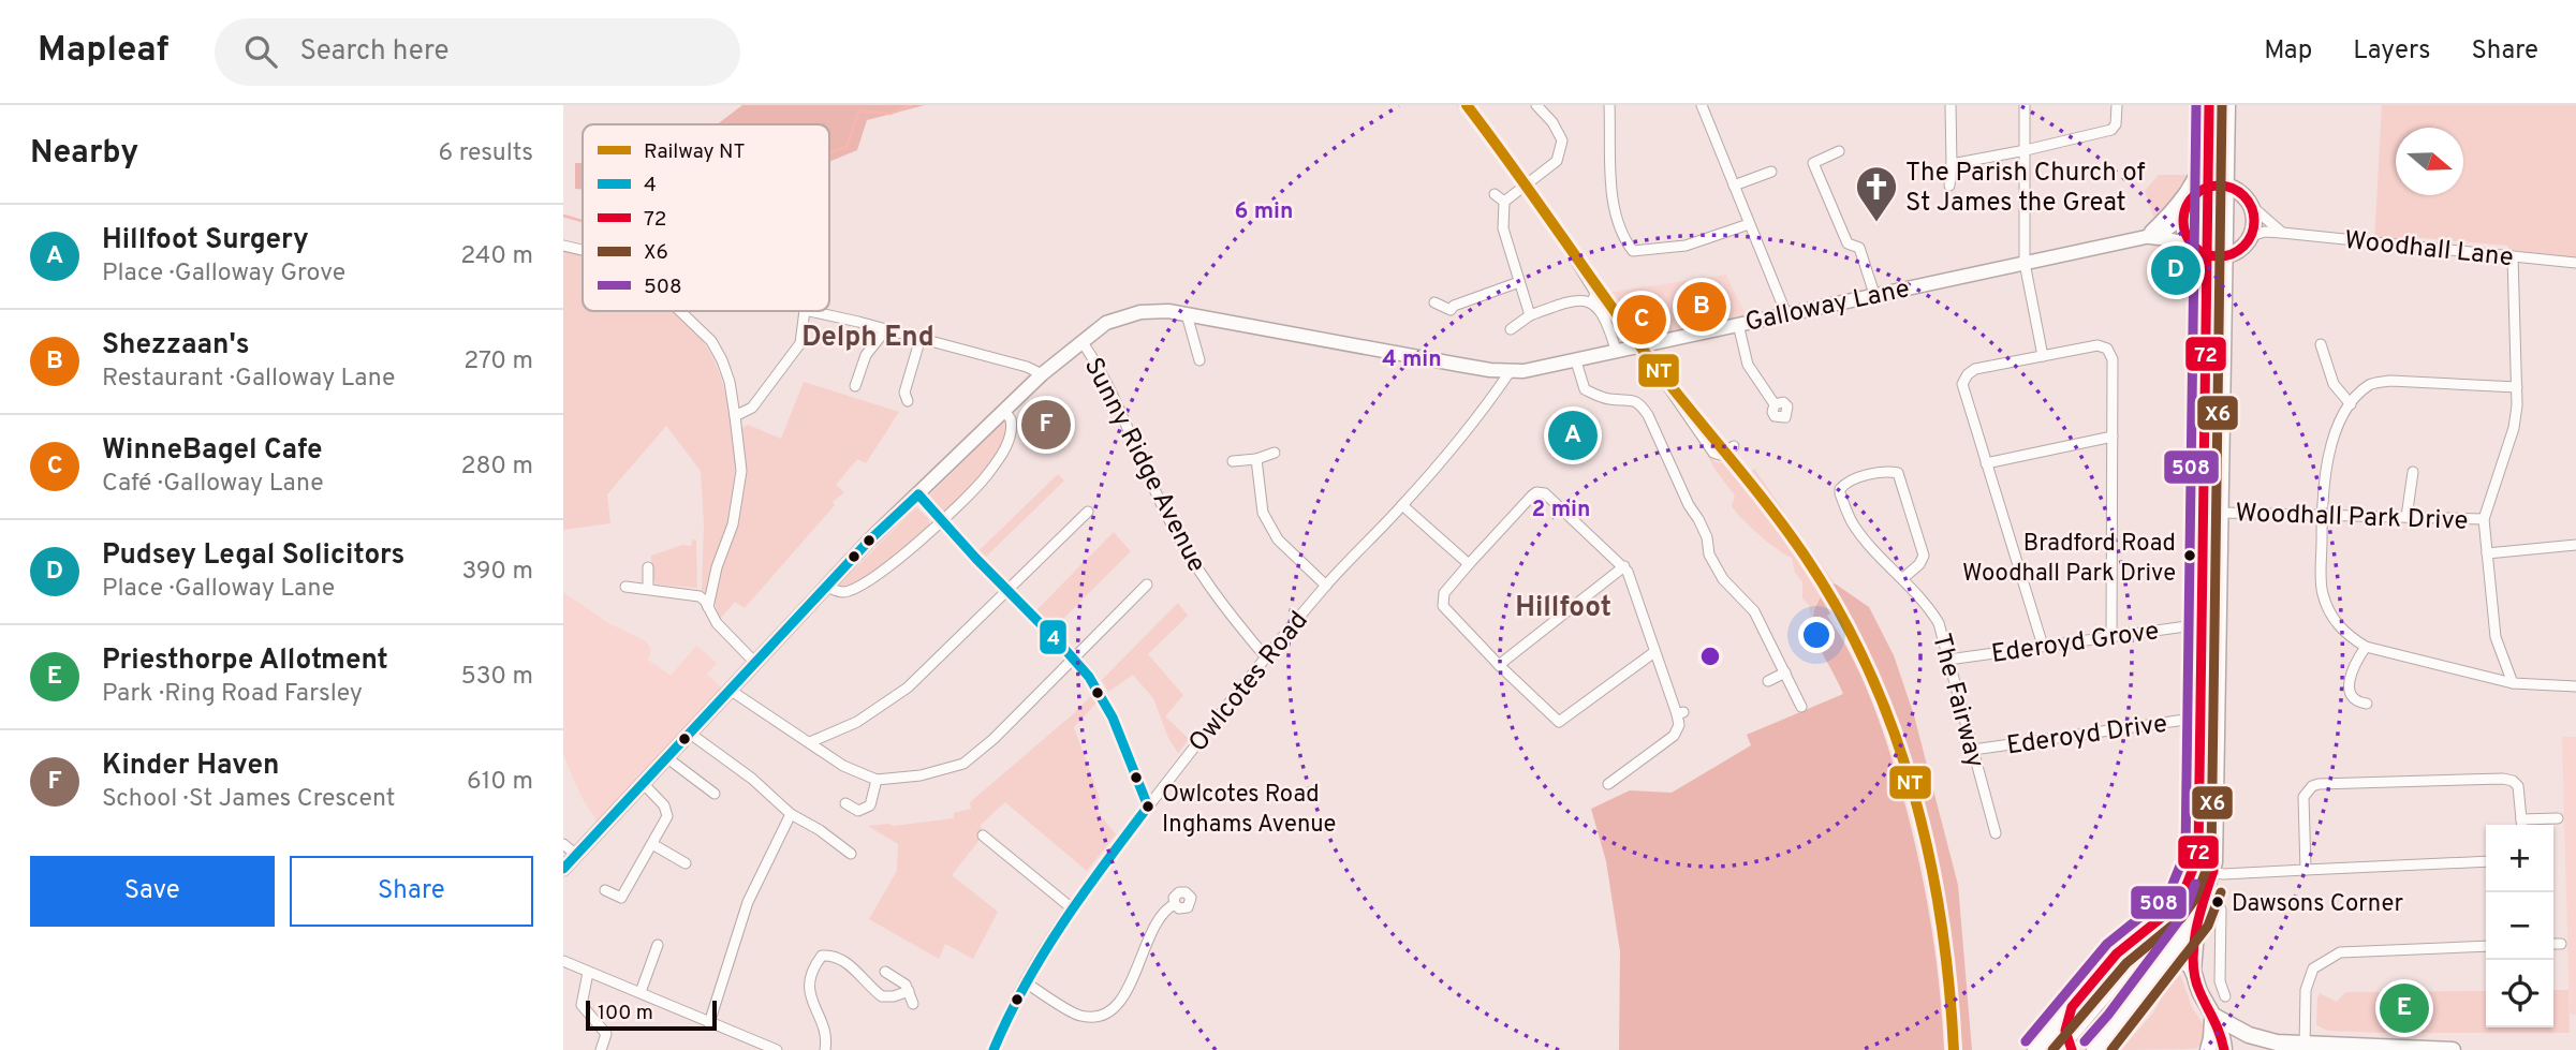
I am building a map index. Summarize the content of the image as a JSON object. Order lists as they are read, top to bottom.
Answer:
{
  "streets": {
    "main road": ["Galloway Lane"],
    "street": [
      "Woodhall Lane",
      "Sunny Ridge Avenue",
      "Woodhall Park Drive",
      "Ederoyd Grove",
      "Owlcotes Road",
      "The Fairway",
      "Ederoyd Drive"
    ]
  },
  "crossings": [
    ["Galloway Lane", "Sunny Ridge Avenue"],
    ["Galloway Lane", "Owlcotes Road"],
    ["Sunny Ridge Avenue", "Owlcotes Road"],
    ["Ederoyd Grove", "The Fairway"],
    ["The Fairway", "Ederoyd Drive"]
  ],
  "districts": ["Delph End", "Hillfoot"],
  "places": {
    "church": ["The Parish Church of St James the Great"],
    "other": ["Bradford Road Woodhall Park Drive", "Owlcotes Road Inghams Avenue", "Dawsons Corner"]
  },
  "lines": [
    "rail line NT",
    "transit line 72",
    "transit line X6",
    "transit line 508",
    "transit line 4"
  ],
  "legend": [
    "Railway NT",
    "4",
    "72",
    "X6",
    "508"
  ],
  "scale_bar": "100 m",
  "north": "right",
  "page": {
    "header": "Mapleaf",
    "search": "Search here",
    "nav": ["Map", "Layers", "Share"],
    "heading": ["Nearby", "6 results"],
    "list": [
      {
        "mark": "A",
        "name": "Hillfoot Surgery",
        "note": "Place · Galloway Grove",
        "value": "240 m"
      },
      {
        "mark": "B",
        "name": "Shezzaan's",
        "note": "Restaurant · Galloway Lane",
        "value": "270 m"
      },
      {
        "mark": "C",
        "name": "WinneBagel Cafe",
        "note": "Café · Galloway Lane",
        "value": "280 m"
      },
      {
        "mark": "D",
        "name": "Pudsey Legal Solicitors",
        "note": "Place · Galloway Lane",
        "value": "390 m"
      },
      {
        "mark": "E",
        "name": "Priesthorpe Allotment",
        "note": "Park · Ring Road Farsley",
        "value": "530 m"
      },
      {
        "mark": "F",
        "name": "Kinder Haven",
        "note": "School · St James Crescent",
        "value": "610 m"
      }
    ],
    "pins": [
      "D",
      "B",
      "C",
      "F",
      "A",
      "E"
    ],
    "map_buttons": ["+", "−"],
    "buttons": ["Save", "Share"],
    "scale": "100 m"
  },
  "rings": ["6 min", "4 min", "2 min"]
}
